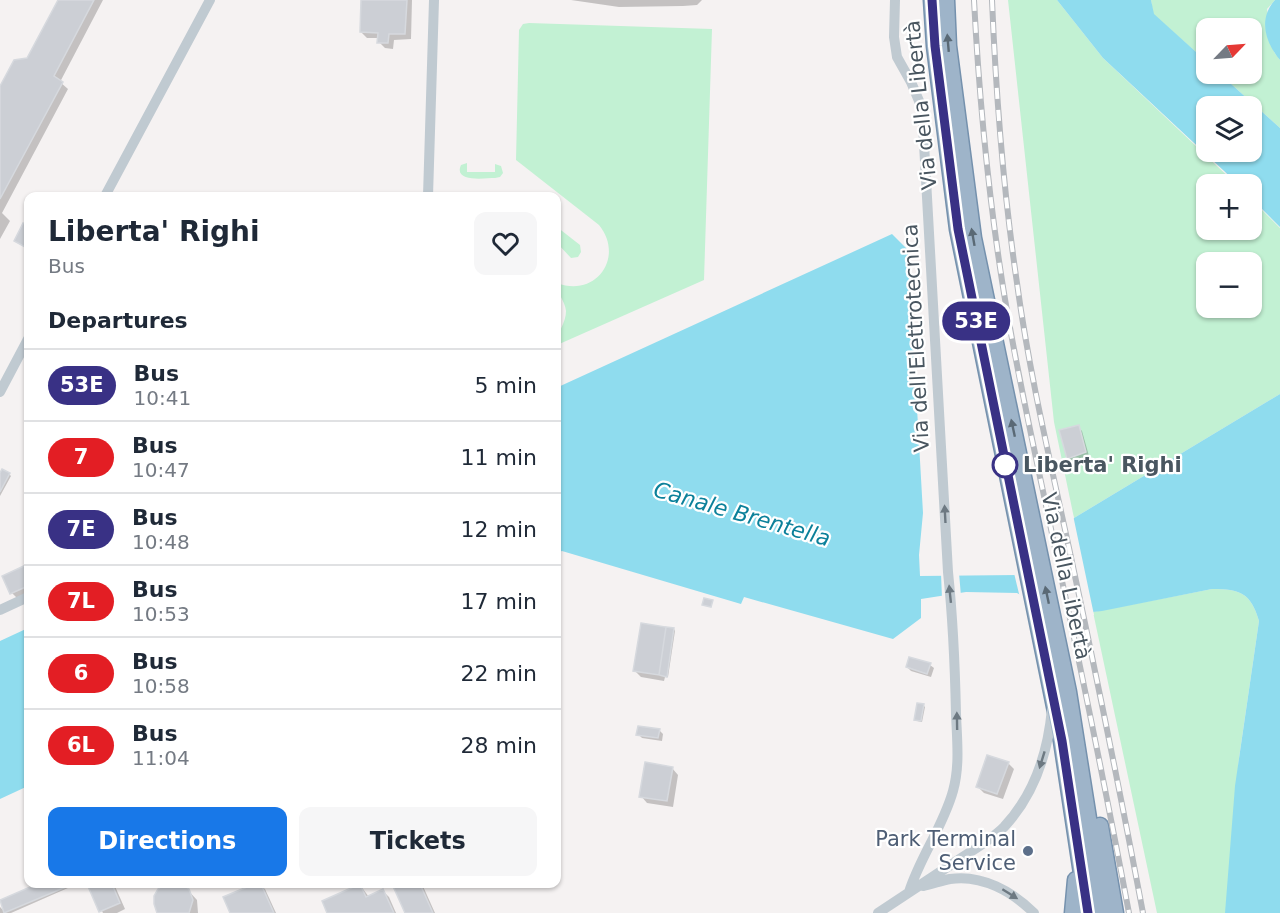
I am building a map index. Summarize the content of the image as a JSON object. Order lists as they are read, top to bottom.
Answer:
{
  "streets": {
    "highway": ["Via della Libertà"],
    "street": ["Via dell'Elettrotecnica"]
  },
  "one_way": ["Via dell'Elettrotecnica"],
  "water": ["Canale Brentella"],
  "places": ["Liberta' Righi", "Park Terminal Service"],
  "lines": ["bus line 53E"],
  "north": "top right",
  "page": {
    "on_map": "53E",
    "map_buttons": ["+", "−"],
    "heading": [
      ["Liberta' Righi", "Bus"],
      "Departures"
    ],
    "list": [
      {
        "mark": "53E",
        "name": "Bus",
        "note": "10:41",
        "value": "5 min"
      },
      {
        "mark": "7",
        "name": "Bus",
        "note": "10:47",
        "value": "11 min"
      },
      {
        "mark": "7E",
        "name": "Bus",
        "note": "10:48",
        "value": "12 min"
      },
      {
        "mark": "7L",
        "name": "Bus",
        "note": "10:53",
        "value": "17 min"
      },
      {
        "mark": "6",
        "name": "Bus",
        "note": "10:58",
        "value": "22 min"
      },
      {
        "mark": "6L",
        "name": "Bus",
        "note": "11:04",
        "value": "28 min"
      }
    ],
    "buttons": ["Directions", "Tickets"]
  }
}
